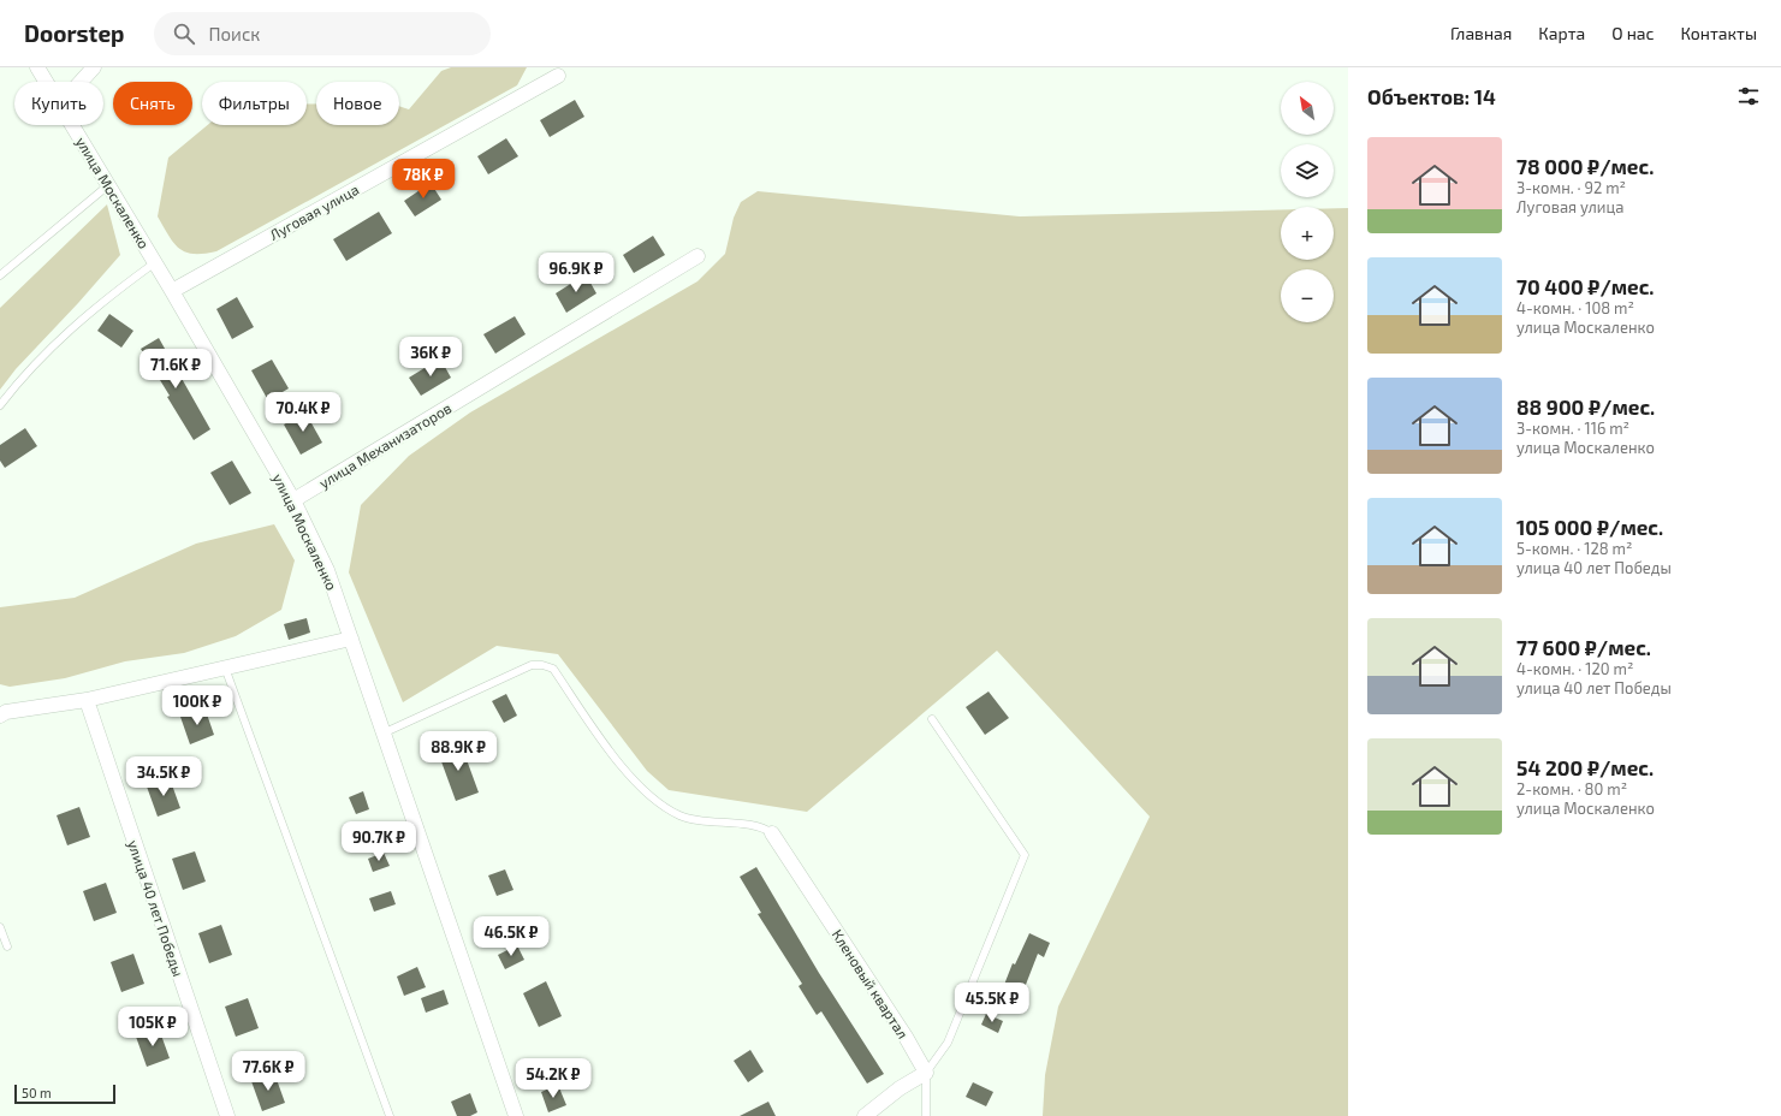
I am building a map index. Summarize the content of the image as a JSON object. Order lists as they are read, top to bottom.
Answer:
{
  "streets": {
    "street": [
      "улица Москаленко",
      "Луговая улица",
      "улица Механизаторов",
      "улица 40 лет Победы",
      "Кленовый квартал"
    ]
  },
  "crossings": [
    ["улица Москаленко", "Луговая улица"],
    ["улица Москаленко", "улица Механизаторов"]
  ],
  "scale_bar": "50 m",
  "north": "top left",
  "page": {
    "header": "Doorstep",
    "search": "Поиск",
    "nav": [
      "Главная",
      "Карта",
      "О нас",
      "Контакты"
    ],
    "heading": "Объектов: 14",
    "map_buttons": ["+", "−"],
    "chip": [
      "Купить",
      "Снять",
      "Фильтры",
      "Новое"
    ],
    "list": [
      {
        "name": "78 000 ₽/мес.",
        "note": "3-комн. · 92 m² · Луговая улица"
      },
      {
        "name": "70 400 ₽/мес.",
        "note": "4-комн. · 108 m² · улица Москаленко"
      },
      {
        "name": "88 900 ₽/мес.",
        "note": "3-комн. · 116 m² · улица Москаленко"
      },
      {
        "name": "105 000 ₽/мес.",
        "note": "5-комн. · 128 m² · улица 40 лет Победы"
      },
      {
        "name": "77 600 ₽/мес.",
        "note": "4-комн. · 120 m² · улица 40 лет Победы"
      },
      {
        "name": "54 200 ₽/мес.",
        "note": "2-комн. · 80 m² · улица Москаленко"
      }
    ],
    "price": [
      "78K ₽",
      "96.9K ₽",
      "36K ₽",
      "71.6K ₽",
      "70.4K ₽",
      "100K ₽",
      "88.9K ₽",
      "34.5K ₽",
      "90.7K ₽",
      "46.5K ₽",
      "45.5K ₽",
      "105K ₽",
      "77.6K ₽",
      "54.2K ₽"
    ],
    "scale": "50 m"
  }
}
